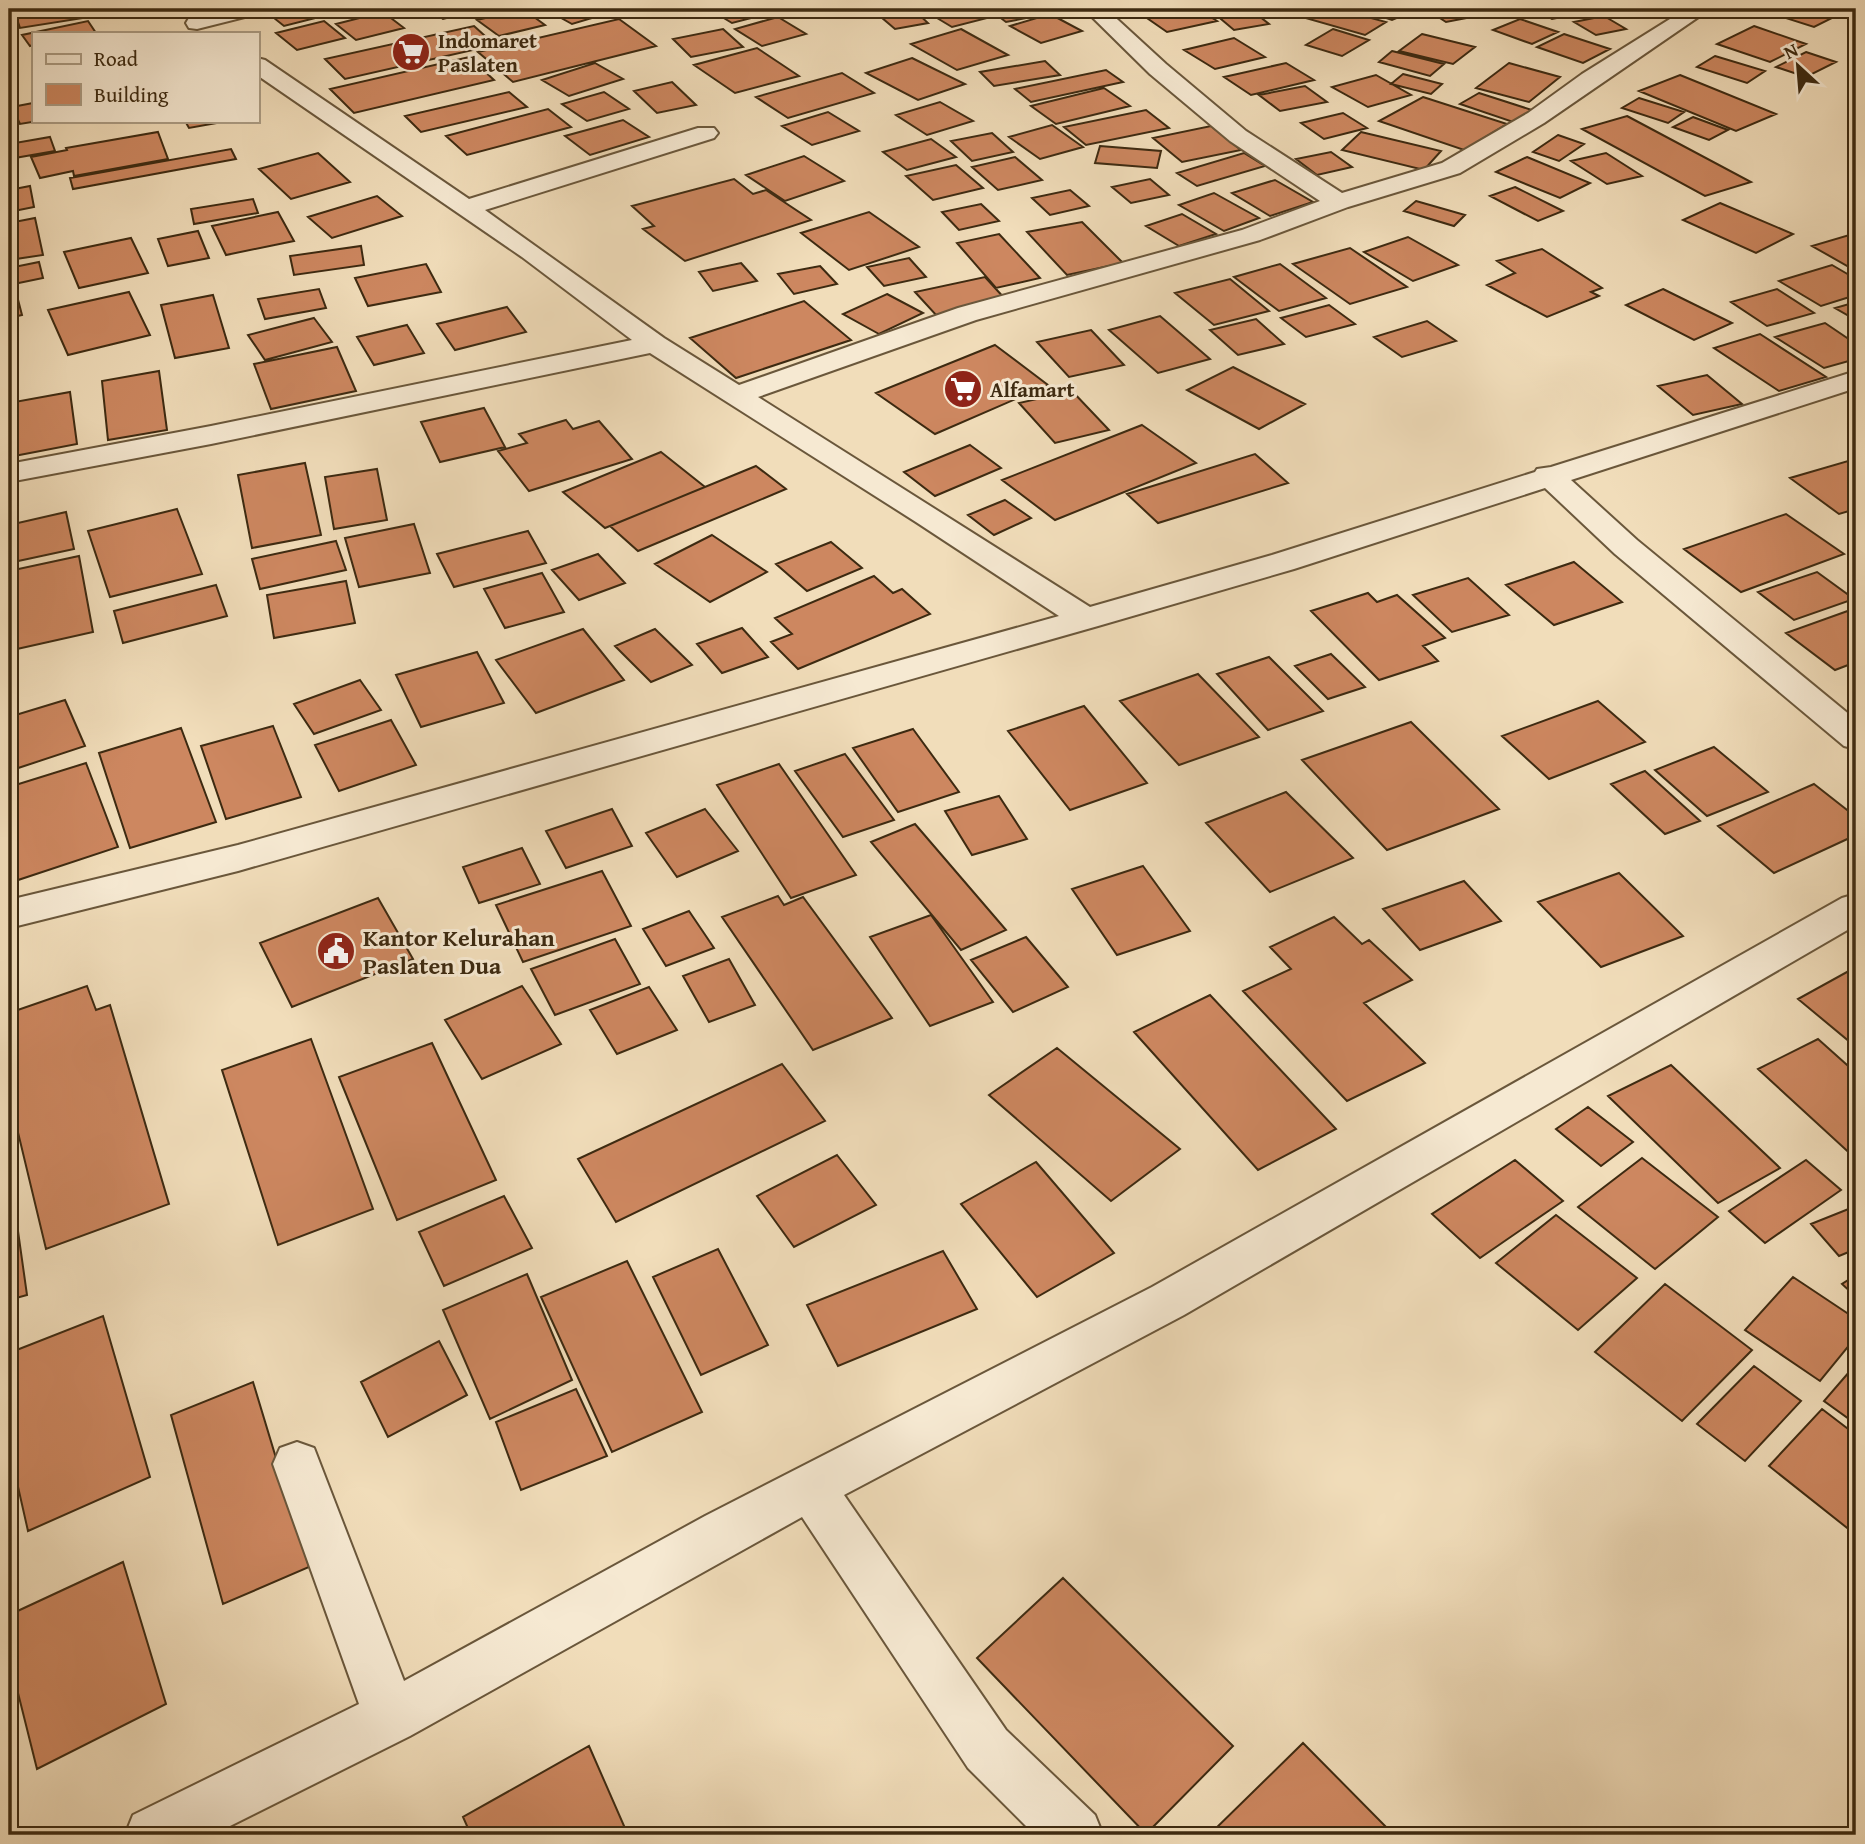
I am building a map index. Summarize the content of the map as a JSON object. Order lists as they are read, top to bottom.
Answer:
{
  "places": {
    "supermarket": ["Indomaret Paslaten", "Alfamart"],
    "public building": ["Kantor Kelurahan Paslaten Dua"]
  },
  "legend": ["Road", "Building"],
  "north": "top left"
}
